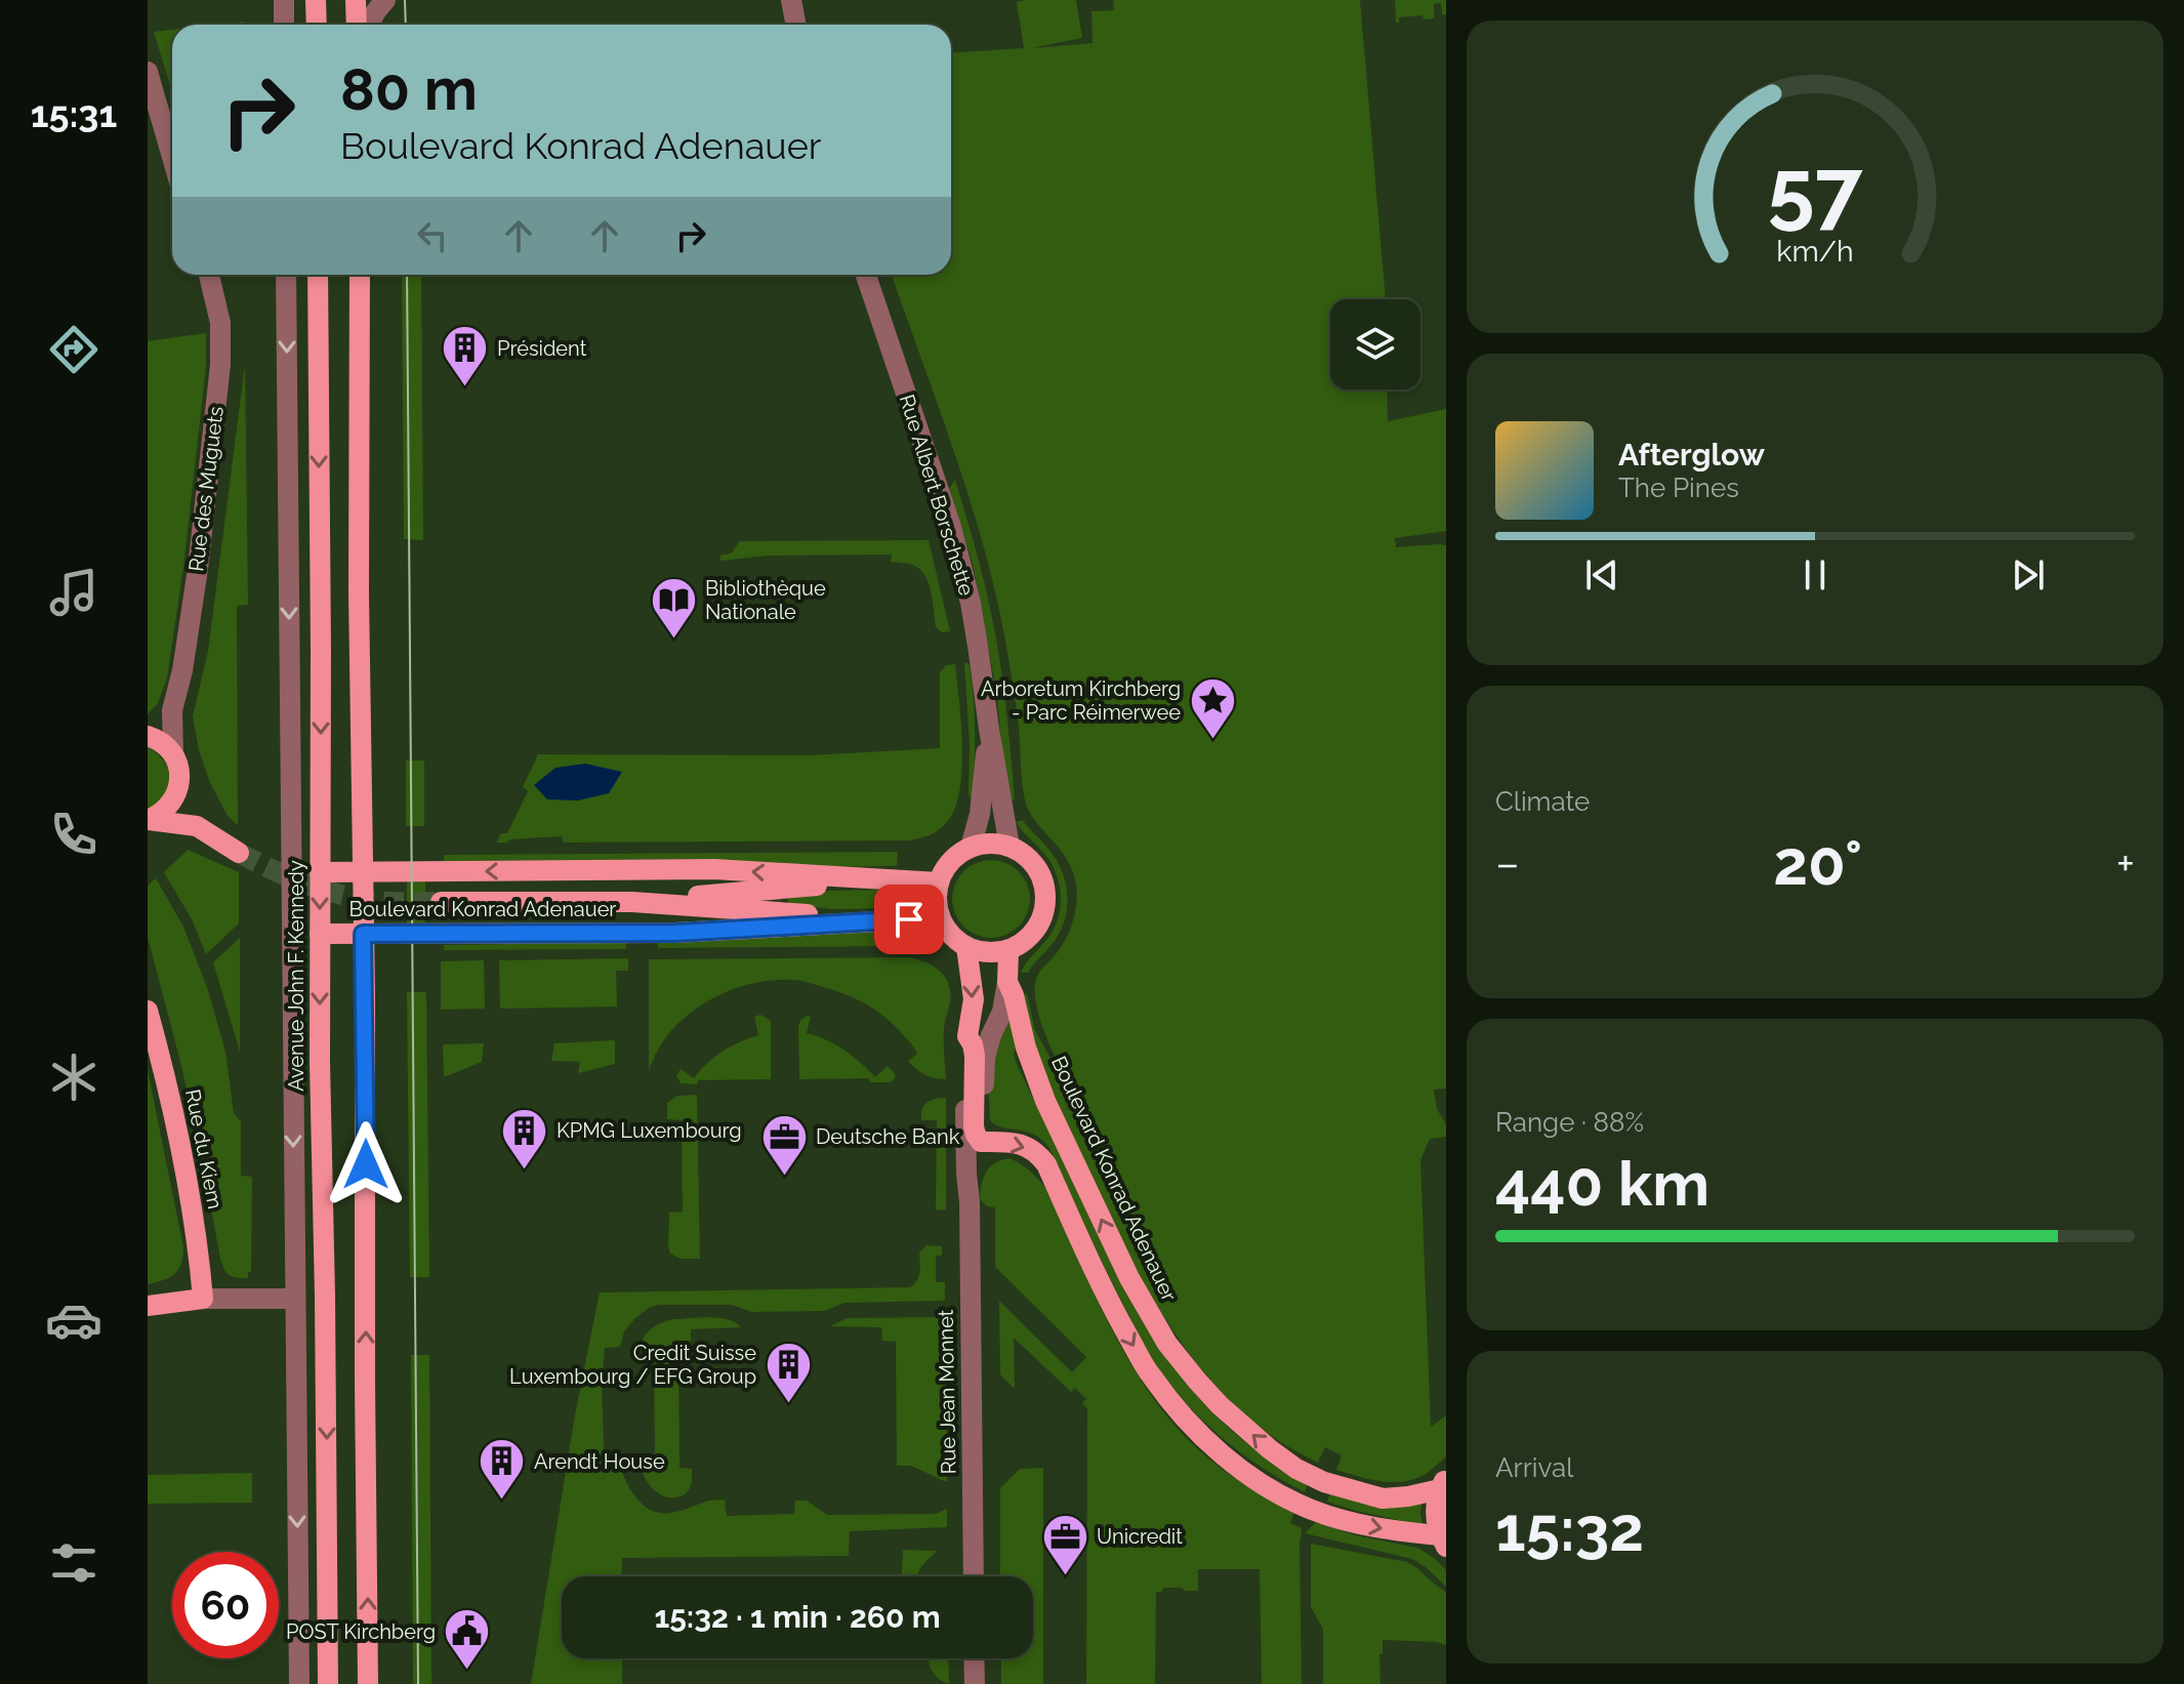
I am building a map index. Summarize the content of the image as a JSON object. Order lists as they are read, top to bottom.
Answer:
{
  "streets": {
    "main road": [
      "Boulevard Konrad Adenauer",
      "Avenue John F. Kennedy",
      "Rue du Kiem",
      "Rue Jean Monnet"
    ],
    "street": ["Rue des Muguets", "Rue Albert Borschette"]
  },
  "crossings": [
    ["Rue Albert Borschette", "Boulevard Konrad Adenauer"],
    ["Rue Albert Borschette", "Rue Jean Monnet"],
    ["Boulevard Konrad Adenauer", "Avenue John F. Kennedy"],
    ["Boulevard Konrad Adenauer", "Rue Jean Monnet"]
  ],
  "one_way": ["Avenue John F. Kennedy"],
  "places": {
    "building": [
      "Président",
      "KPMG Luxembourg",
      "Credit Suisse Luxembourg / EFG Group",
      "Arendt House"
    ],
    "library": ["Bibliothèque Nationale"],
    "place": ["Arboretum Kirchberg - Parc Réimerwee"],
    "office": ["Deutsche Bank", "Unicredit"],
    "public building": ["POST Kirchberg"]
  },
  "page": {
    "tabs": "15:31",
    "turn": ["80 m", "Boulevard Konrad Adenauer"],
    "song": ["Afterglow", "The Pines"],
    "tile": [
      "Climate",
      ["Range · 88%", "440 km"],
      ["Arrival", "15:32"]
    ],
    "heat": ["−", "20°", "+"],
    "limit": "60",
    "trip": "15:32 · 1 min · 260 m",
    "gauge": ["57", "km/h"]
  }
}
